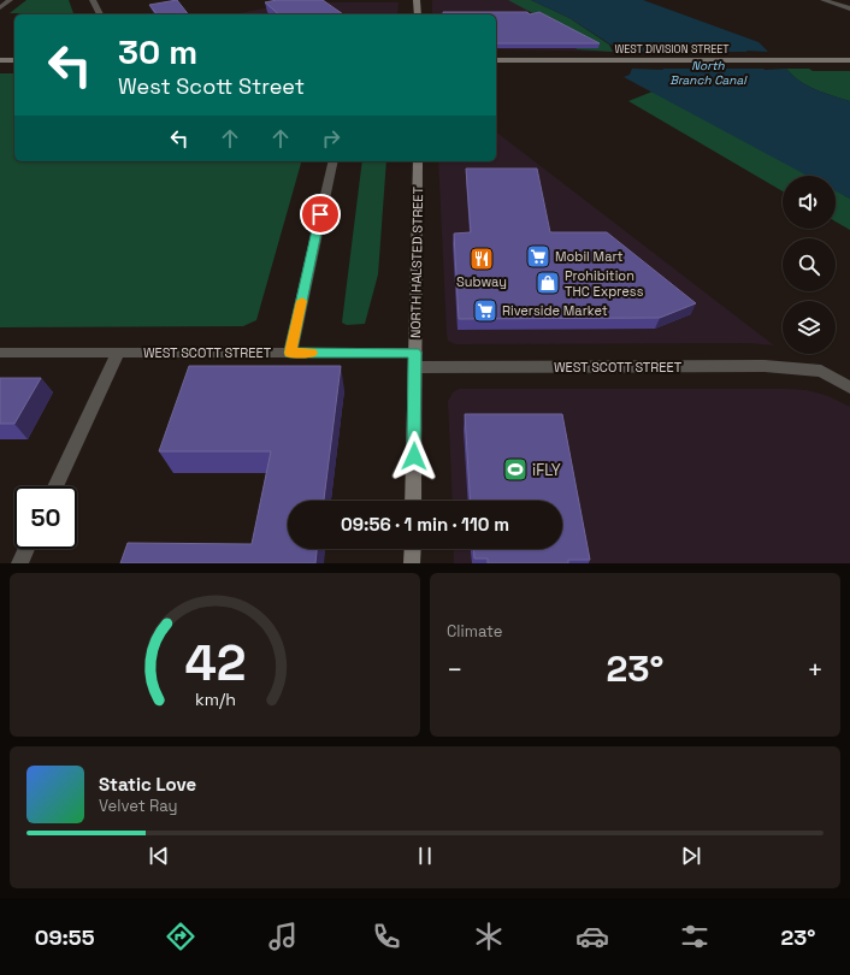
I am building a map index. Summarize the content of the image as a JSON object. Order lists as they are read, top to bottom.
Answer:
{
  "streets": {
    "main road": ["WEST DIVISION STREET", "NORTH HALSTED STREET"],
    "street": ["WEST SCOTT STREET"]
  },
  "crossings": [
    ["NORTH HALSTED STREET", "WEST SCOTT STREET"]
  ],
  "water": ["North Branch Canal"],
  "places": {
    "supermarket": ["Mobil Mart", "Riverside Market"],
    "restaurant": ["Subway"],
    "shop": ["Prohibition THC Express"],
    "sports": ["iFLY"]
  },
  "page": {
    "turn": ["30 m", "West Scott Street"],
    "limit": "50",
    "trip": "09:56 · 1 min · 110 m",
    "tile": "Climate",
    "heat": ["−", "23°", "+"],
    "song": ["Static Love", "Velvet Ray"],
    "tabs": ["09:55", "23°"],
    "gauge": ["42", "km/h"]
  }
}
